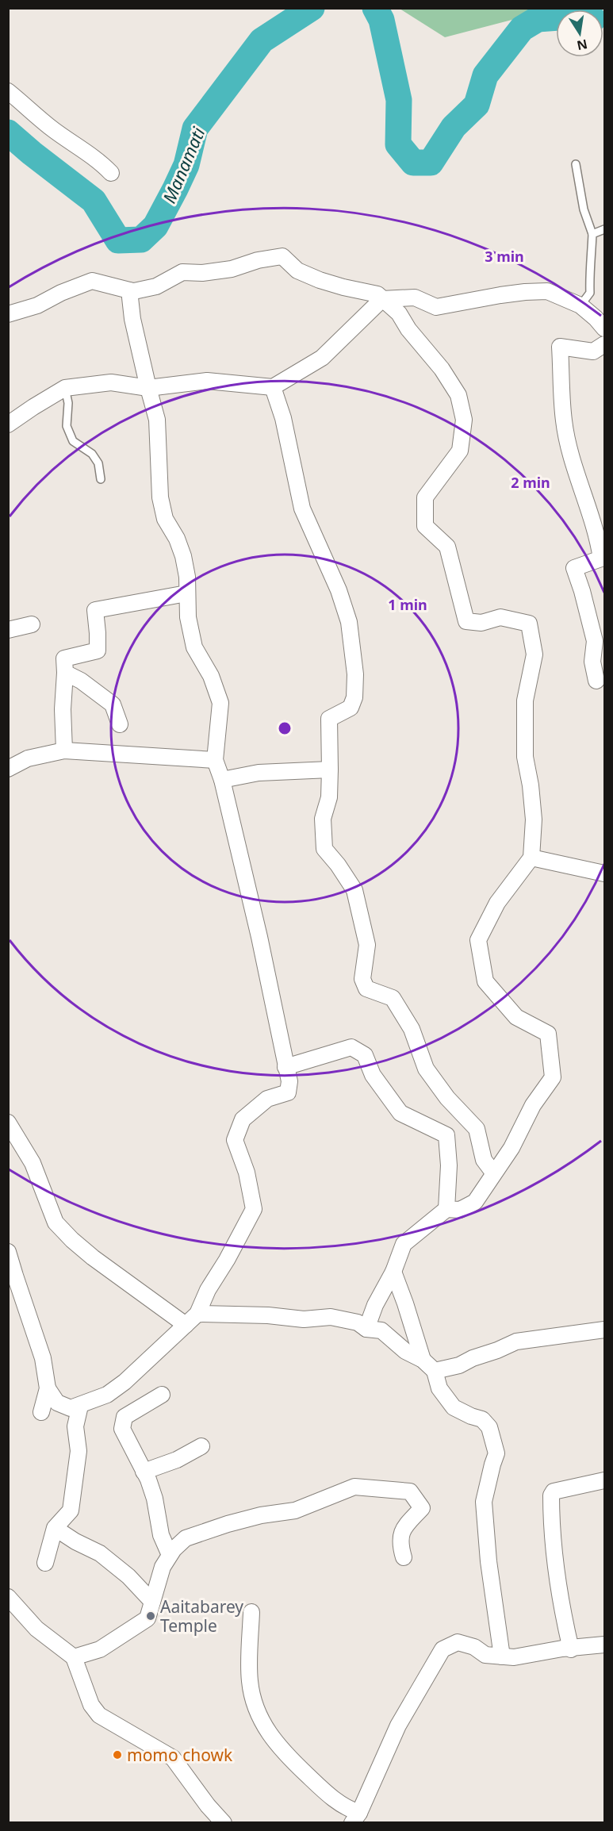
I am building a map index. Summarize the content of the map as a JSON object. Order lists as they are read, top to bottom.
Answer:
{
  "water": ["Manamati"],
  "places": ["Aaitabarey Temple", "momo chowk"],
  "north": "bottom",
  "rings": ["3 min", "2 min", "1 min"]
}
